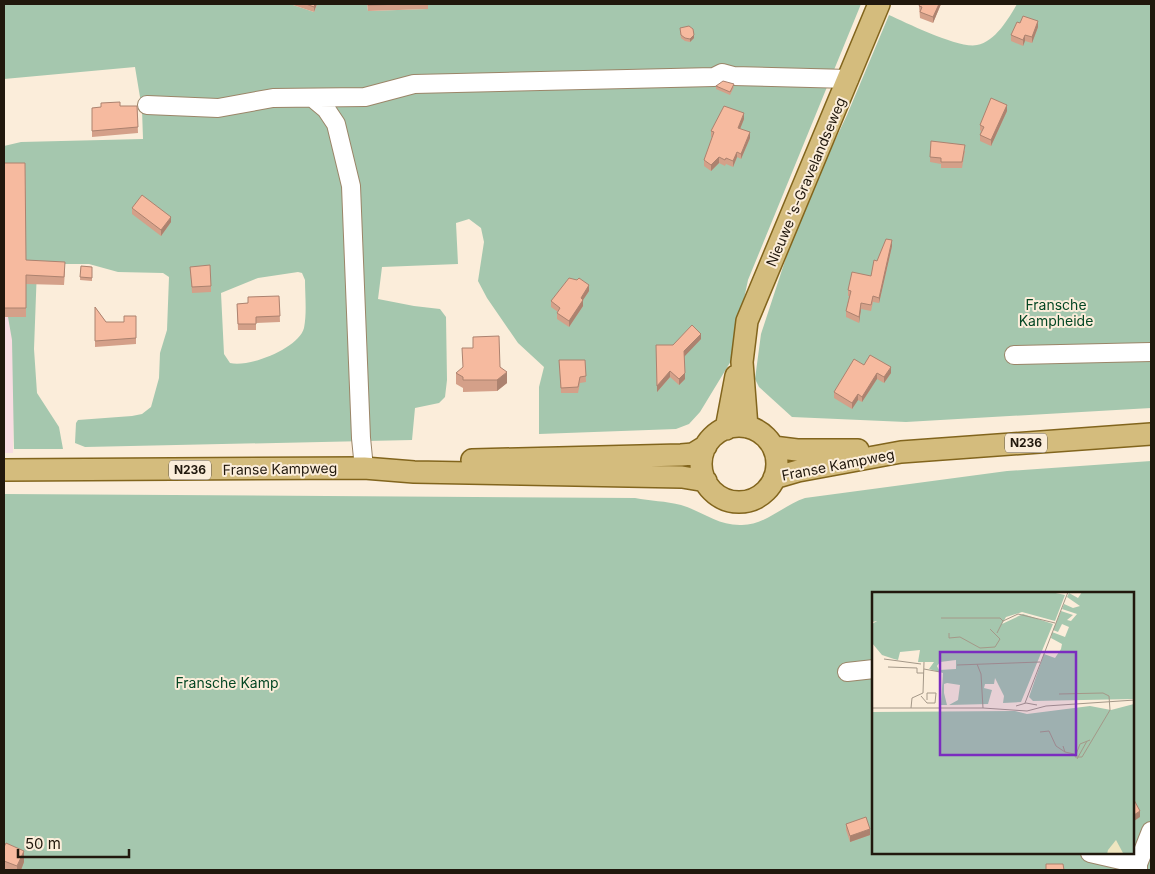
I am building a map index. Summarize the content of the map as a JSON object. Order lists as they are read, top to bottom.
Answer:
{
  "streets": {
    "main road": ["Nieuwe 's-Gravelandseweg", "N236", "Franse Kampweg"]
  },
  "crossings": [
    ["Nieuwe 's-Gravelandseweg", "N236"],
    ["Nieuwe 's-Gravelandseweg", "Franse Kampweg"],
    ["N236", "Franse Kampweg"]
  ],
  "parks": ["Fransche Kampheide", "Fransche Kamp"],
  "scale_bar": "50 m"
}
